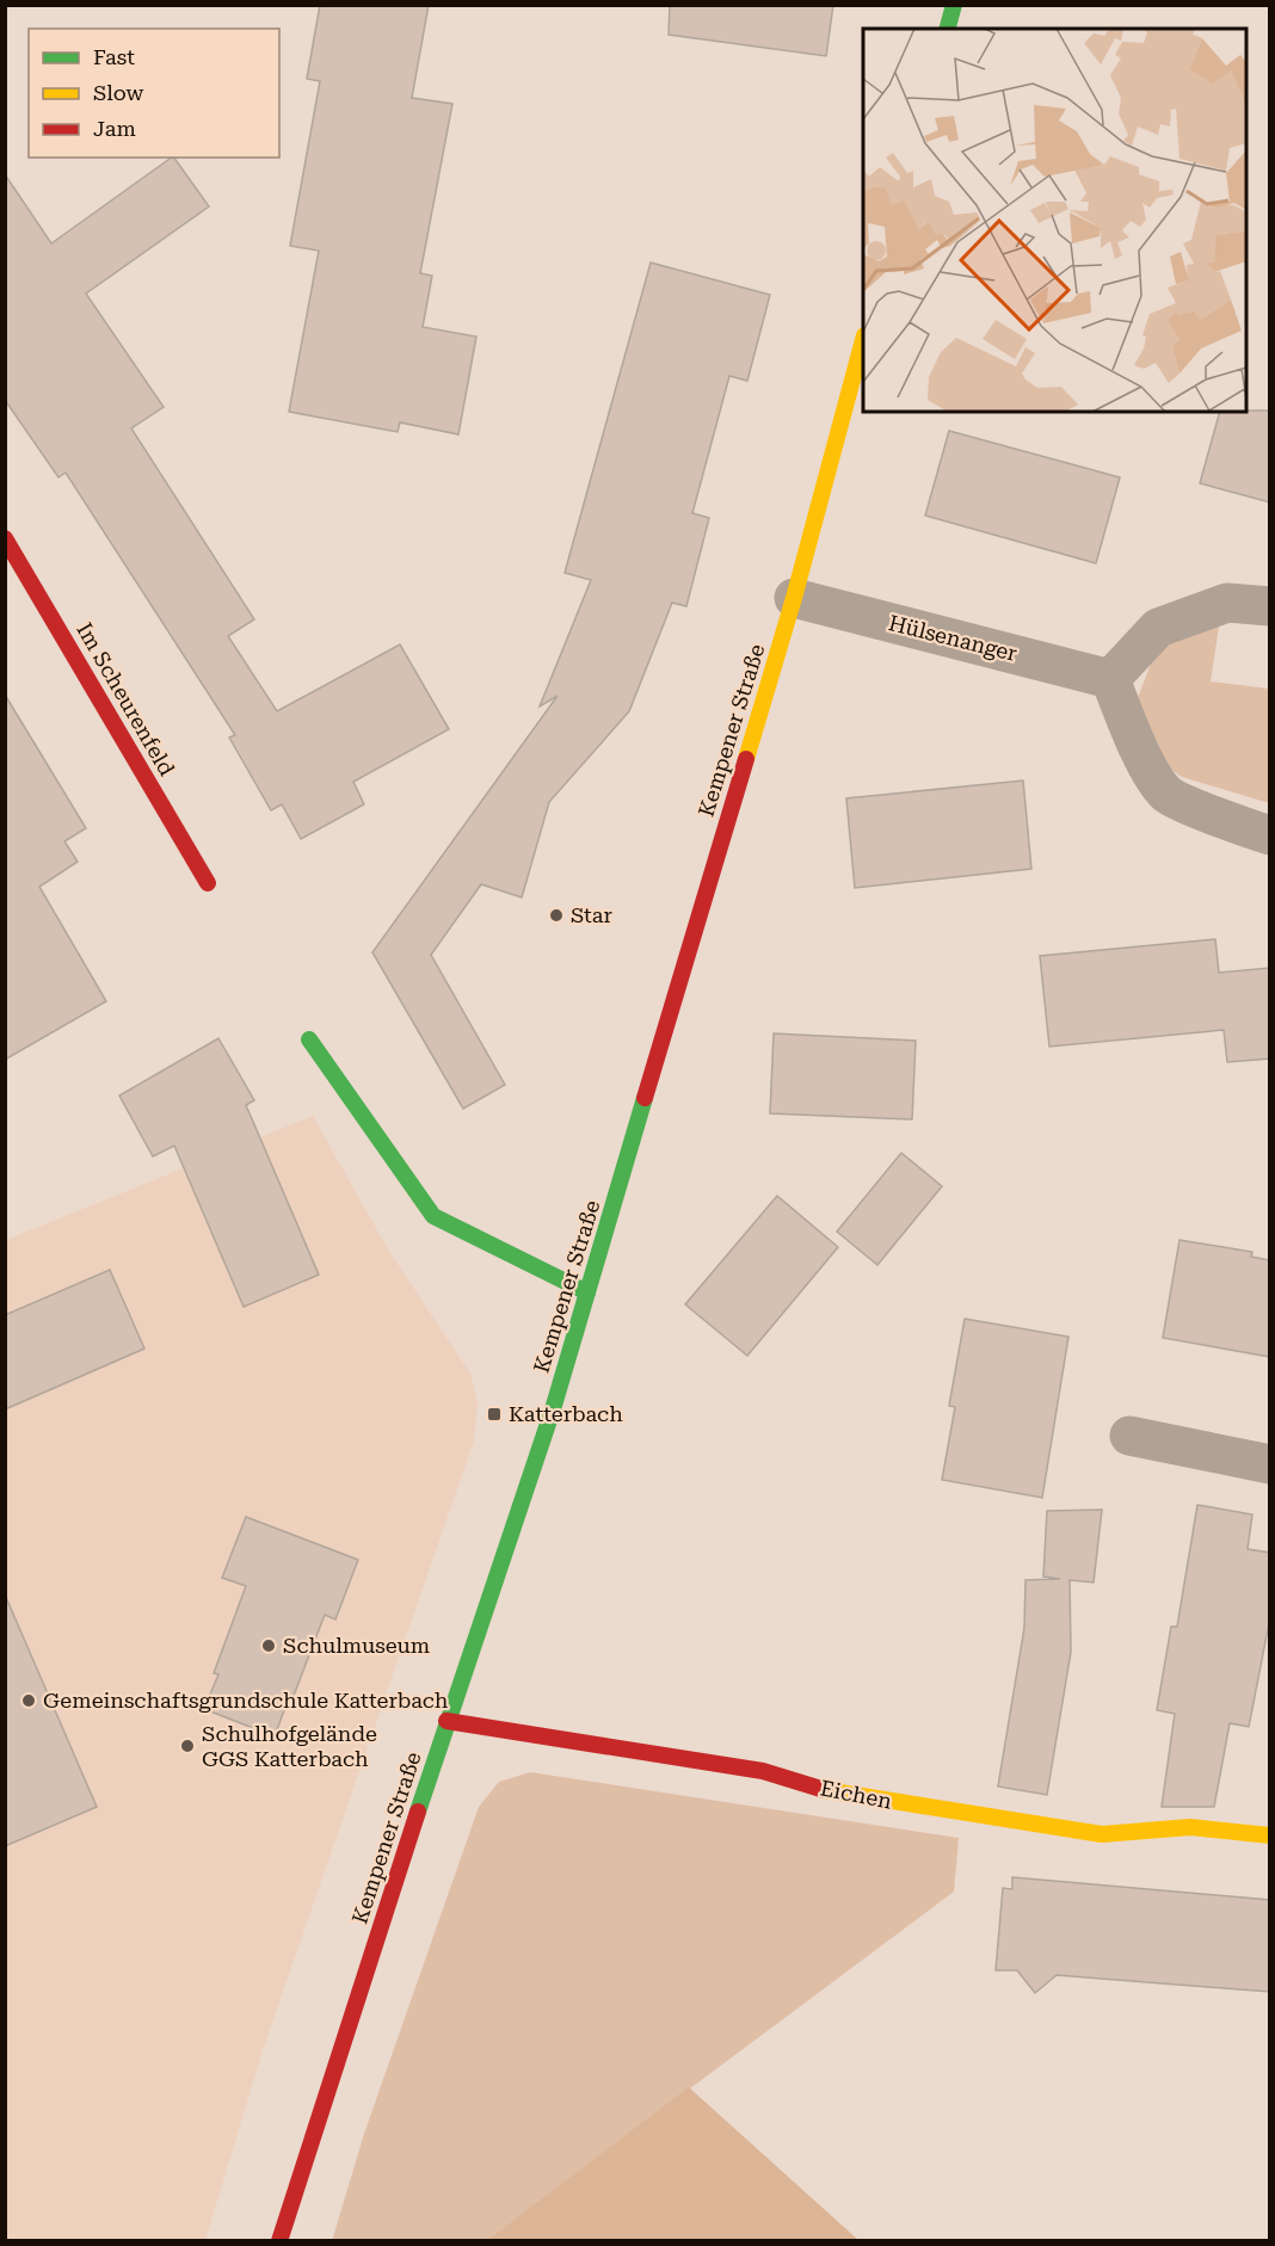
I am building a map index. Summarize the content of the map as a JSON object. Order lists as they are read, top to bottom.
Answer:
{
  "streets": {
    "main road": ["Im Scheurenfeld", "Kempener Straße", "Eichen"],
    "street": ["Hülsenanger"]
  },
  "crossings": [
    ["Hülsenanger", "Kempener Straße"],
    ["Kempener Straße", "Eichen"]
  ],
  "places": {
    "other": [
      "Star",
      "Schulmuseum",
      "Gemeinschaftsgrundschule Katterbach",
      "Schulhofgelände GGS Katterbach"
    ],
    "transit": ["Katterbach"]
  },
  "legend": ["Fast", "Slow", "Jam"]
}
